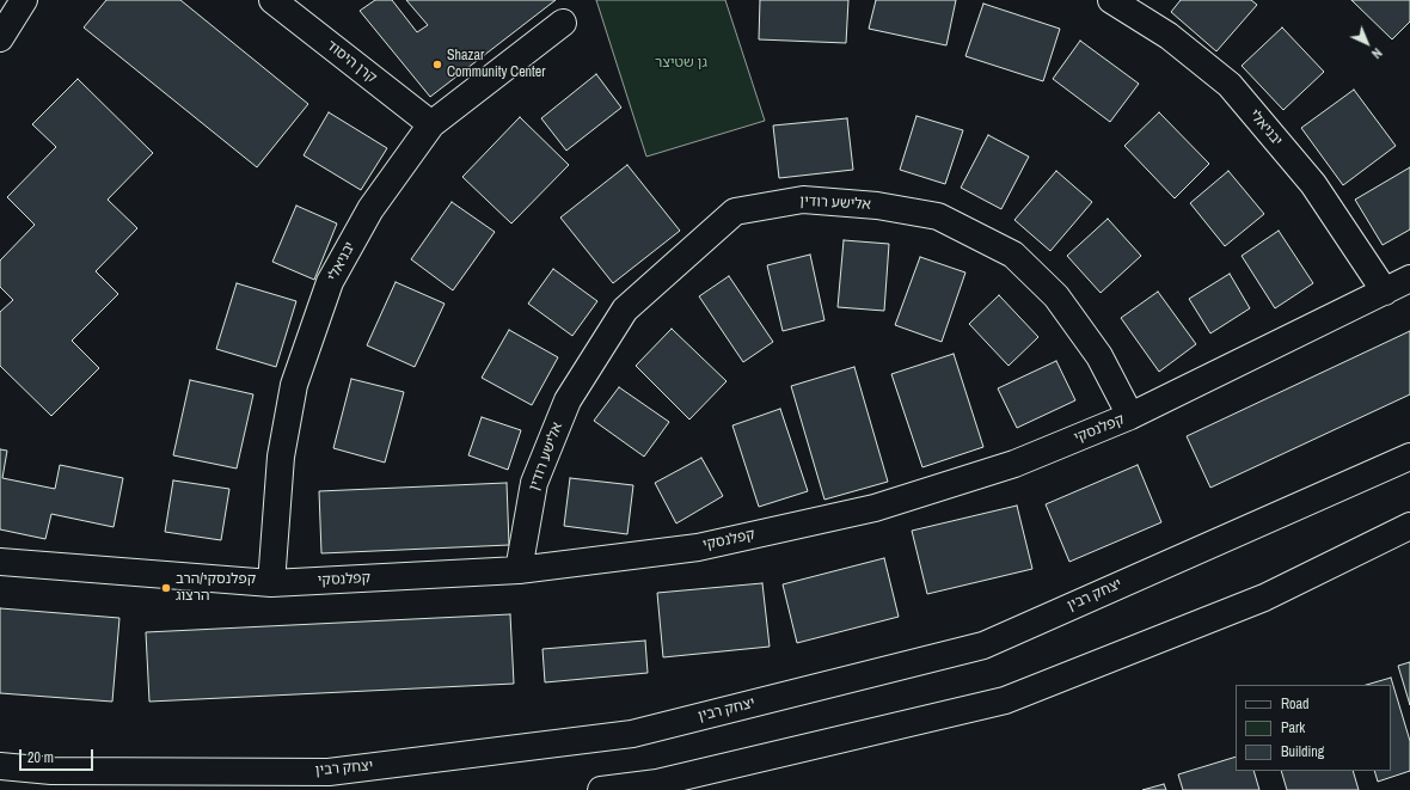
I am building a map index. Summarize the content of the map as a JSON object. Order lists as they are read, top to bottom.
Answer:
{
  "streets": {
    "street": [
      "קרן היסוד",
      "יבניאלי",
      "אלישע רודין",
      "קפלנסקי",
      "יצחק רבין"
    ]
  },
  "crossings": [
    ["קרן היסוד", "יבניאלי"],
    ["יבניאלי", "קפלנסקי"],
    ["אלישע רודין", "קפלנסקי"]
  ],
  "parks": ["גן שטיצר"],
  "places": ["Shazar Community Center", "קפלנסקי/הרב הרצוג"],
  "legend": ["Road", "Park", "Building"],
  "scale_bar": "20 m",
  "north": "bottom right"
}
